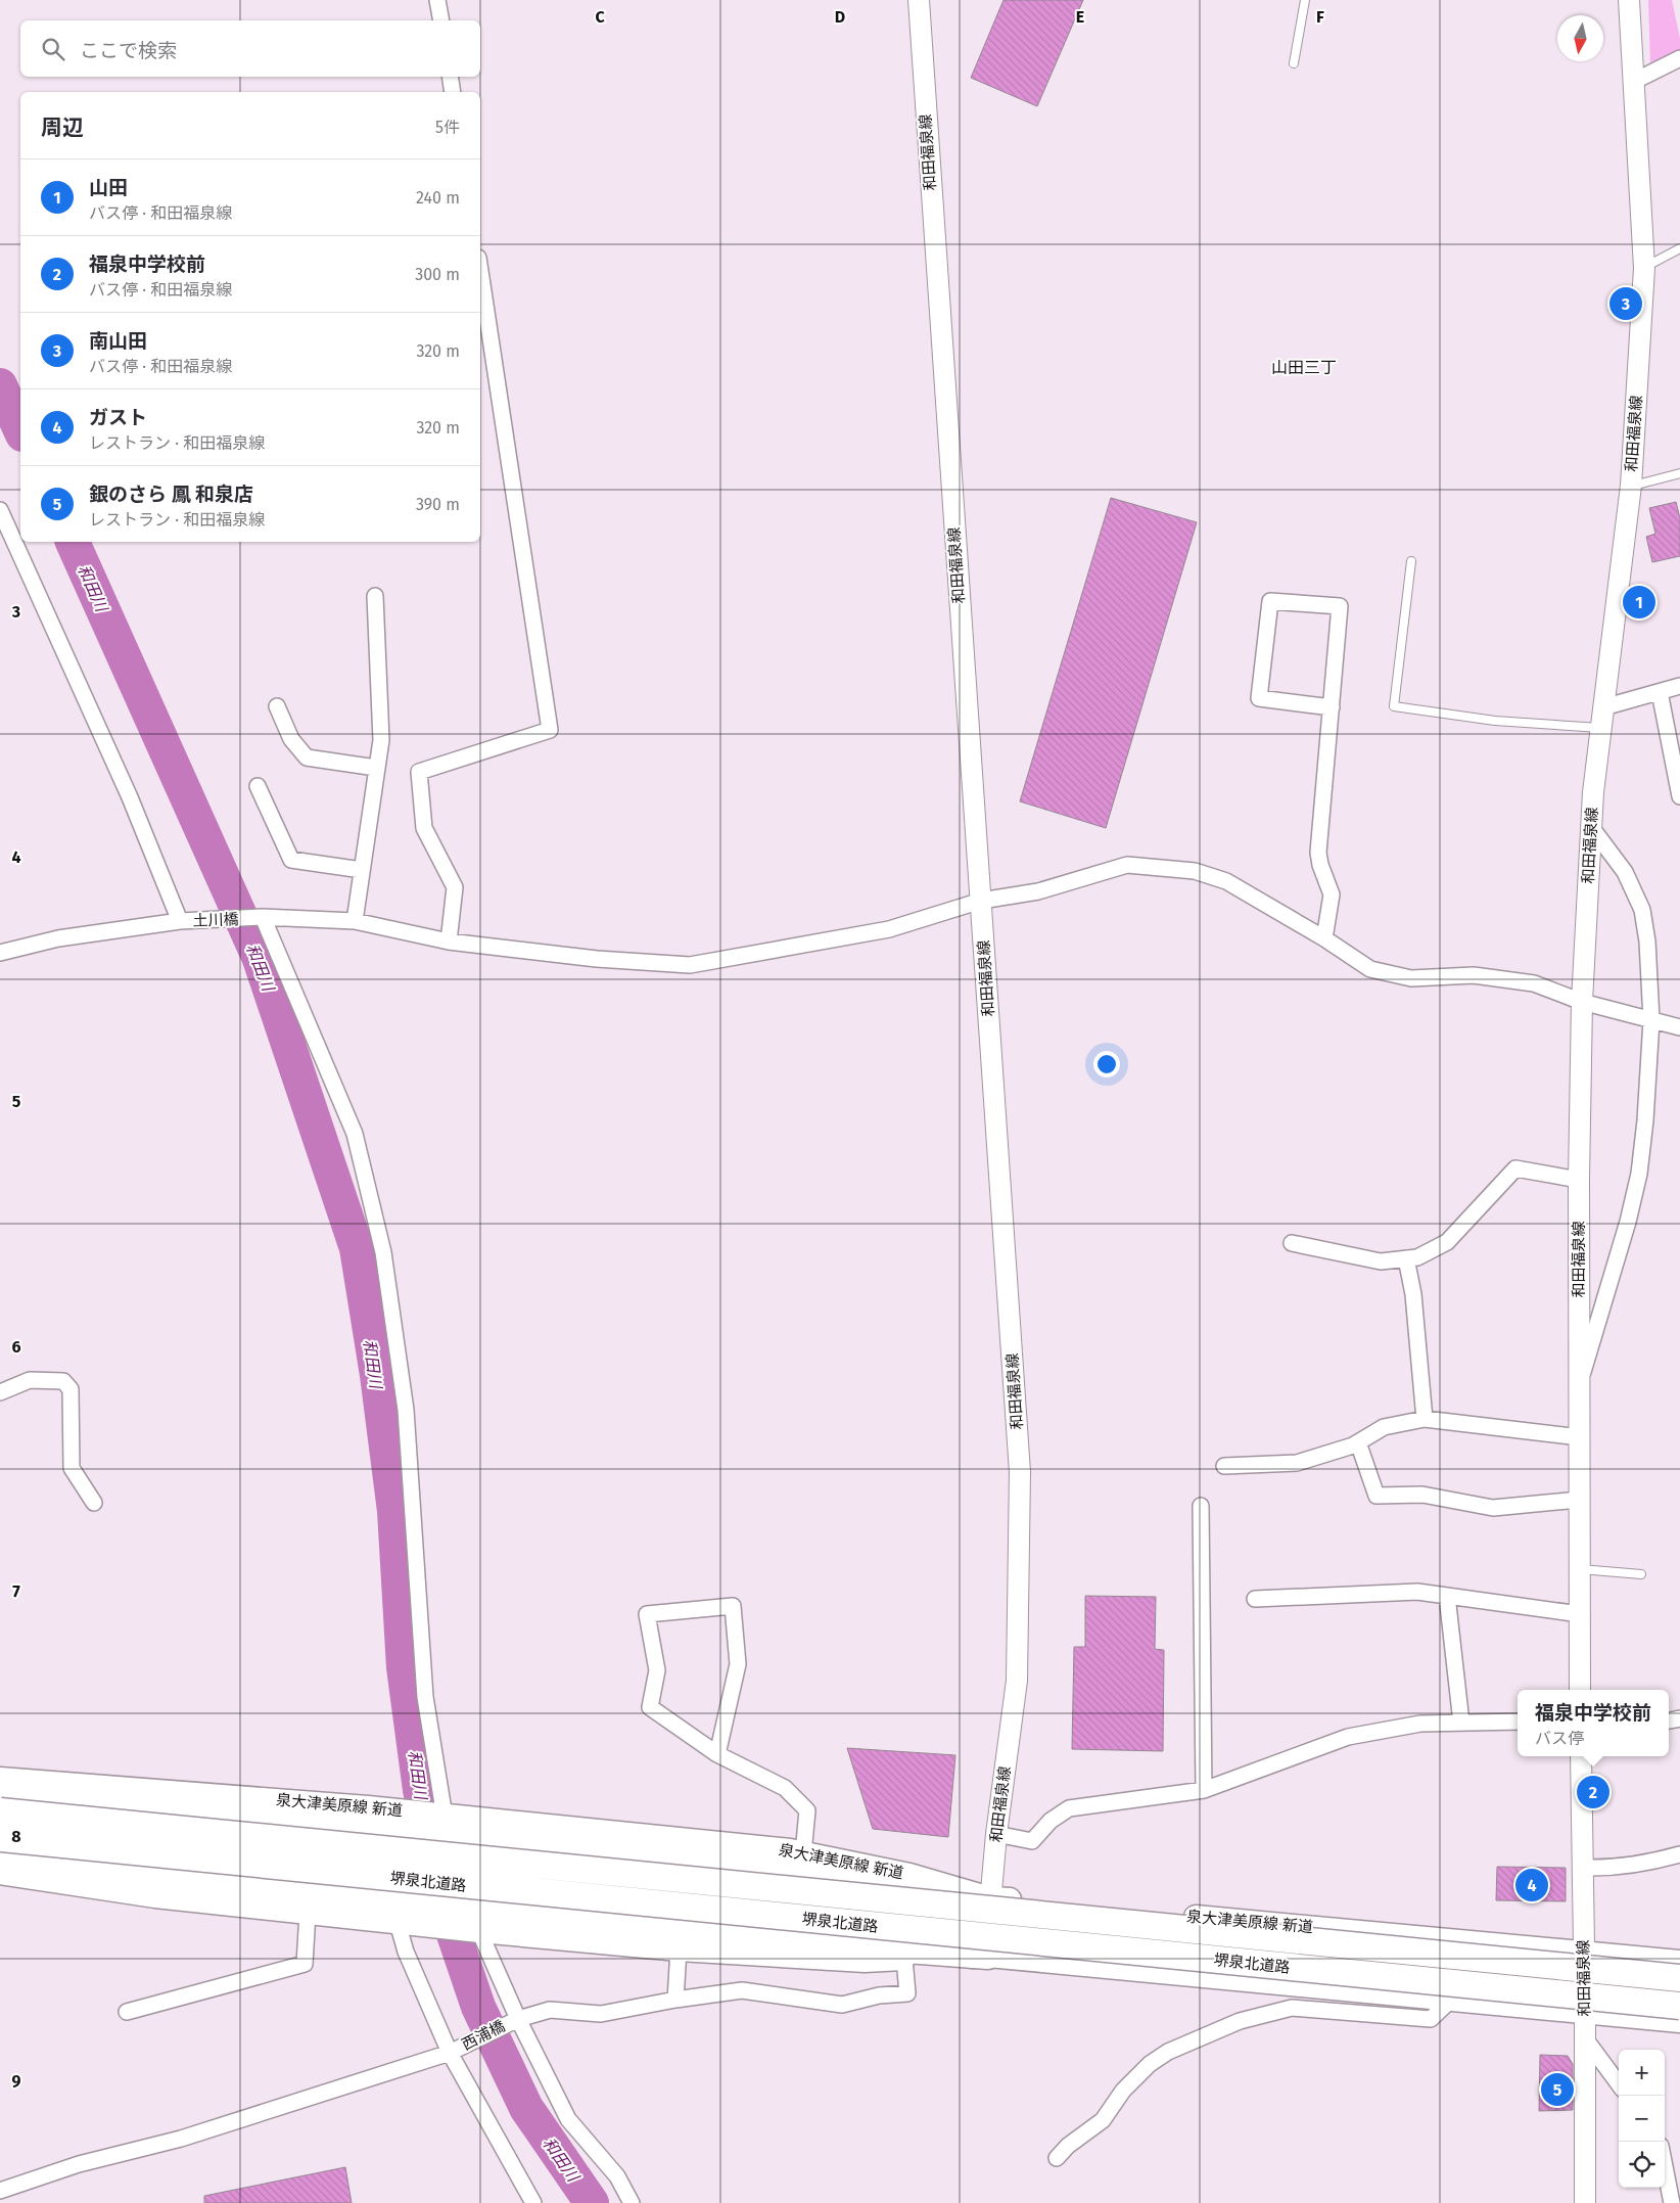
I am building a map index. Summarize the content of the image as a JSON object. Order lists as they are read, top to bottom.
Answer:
{
  "streets": {
    "highway": ["堺泉北道路"],
    "main road": ["和田福泉線", "泉大津美原線 新道"],
    "street": ["土川橋", "西浦橋"]
  },
  "crossings": [
    ["和田福泉線", "土川橋"],
    ["和田福泉線", "泉大津美原線 新道"]
  ],
  "districts": ["山田三丁"],
  "water": ["和田川"],
  "north": "bottom",
  "page": {
    "search": "ここで検索",
    "heading": ["周辺", "5件"],
    "list": [
      {
        "mark": "1",
        "name": "山田",
        "note": "バス停 · 和田福泉線",
        "value": "240 m"
      },
      {
        "mark": "2",
        "name": "福泉中学校前",
        "note": "バス停 · 和田福泉線",
        "value": "300 m"
      },
      {
        "mark": "3",
        "name": "南山田",
        "note": "バス停 · 和田福泉線",
        "value": "320 m"
      },
      {
        "mark": "4",
        "name": "ガスト",
        "note": "レストラン · 和田福泉線",
        "value": "320 m"
      },
      {
        "mark": "5",
        "name": "銀のさら 鳳 和泉店",
        "note": "レストラン · 和田福泉線",
        "value": "390 m"
      }
    ],
    "pins": [
      "3",
      "1",
      "2",
      "4",
      "5"
    ],
    "popup": ["福泉中学校前", "バス停"],
    "map_buttons": ["+", "−"]
  },
  "grid": {
    "columns": [
      "C",
      "D",
      "E",
      "F"
    ],
    "rows": [
      "3",
      "4",
      "5",
      "6",
      "7",
      "8",
      "9"
    ]
  }
}
